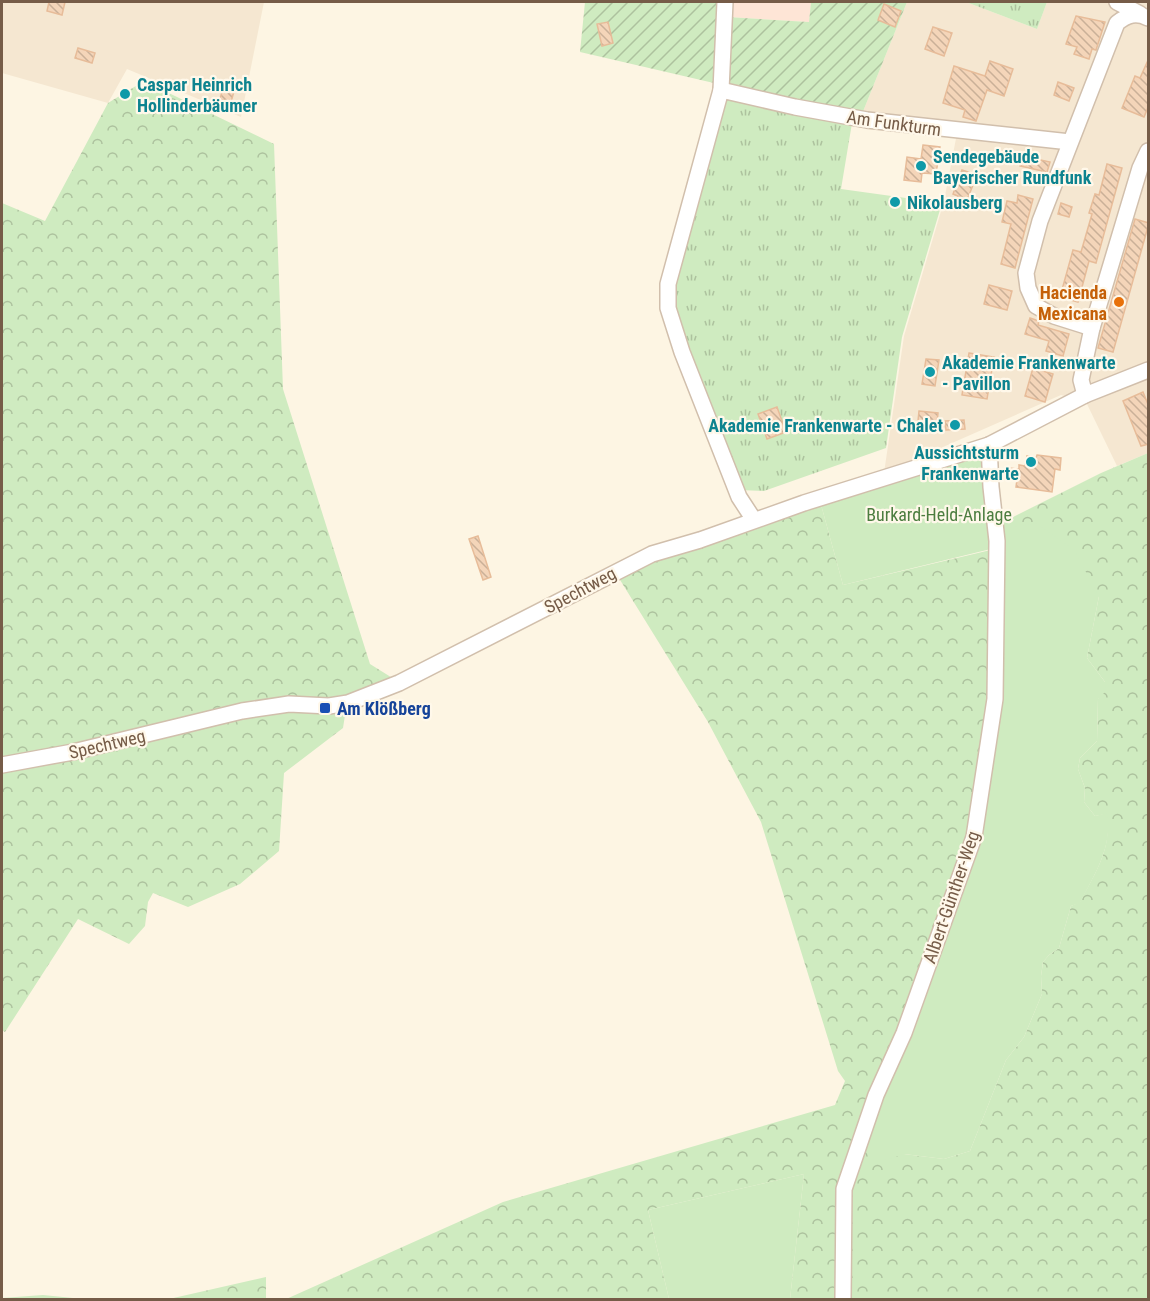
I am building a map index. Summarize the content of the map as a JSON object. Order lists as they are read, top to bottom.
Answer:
{
  "streets": {
    "street": ["Am Funkturm", "Spechtweg", "Albert-Günther-Weg"]
  },
  "crossings": [
    ["Spechtweg", "Albert-Günther-Weg"]
  ],
  "parks": ["Burkard-Held-Anlage"],
  "places": {
    "other": [
      "Caspar Heinrich Hollinderbäumer",
      "Sendegebäude Bayerischer Rundfunk",
      "Nikolausberg",
      "Hacienda Mexicana",
      "Akademie Frankenwarte - Pavillon",
      "Akademie Frankenwarte - Chalet",
      "Aussichtsturm Frankenwarte"
    ],
    "transit": ["Am Klößberg"]
  }
}
